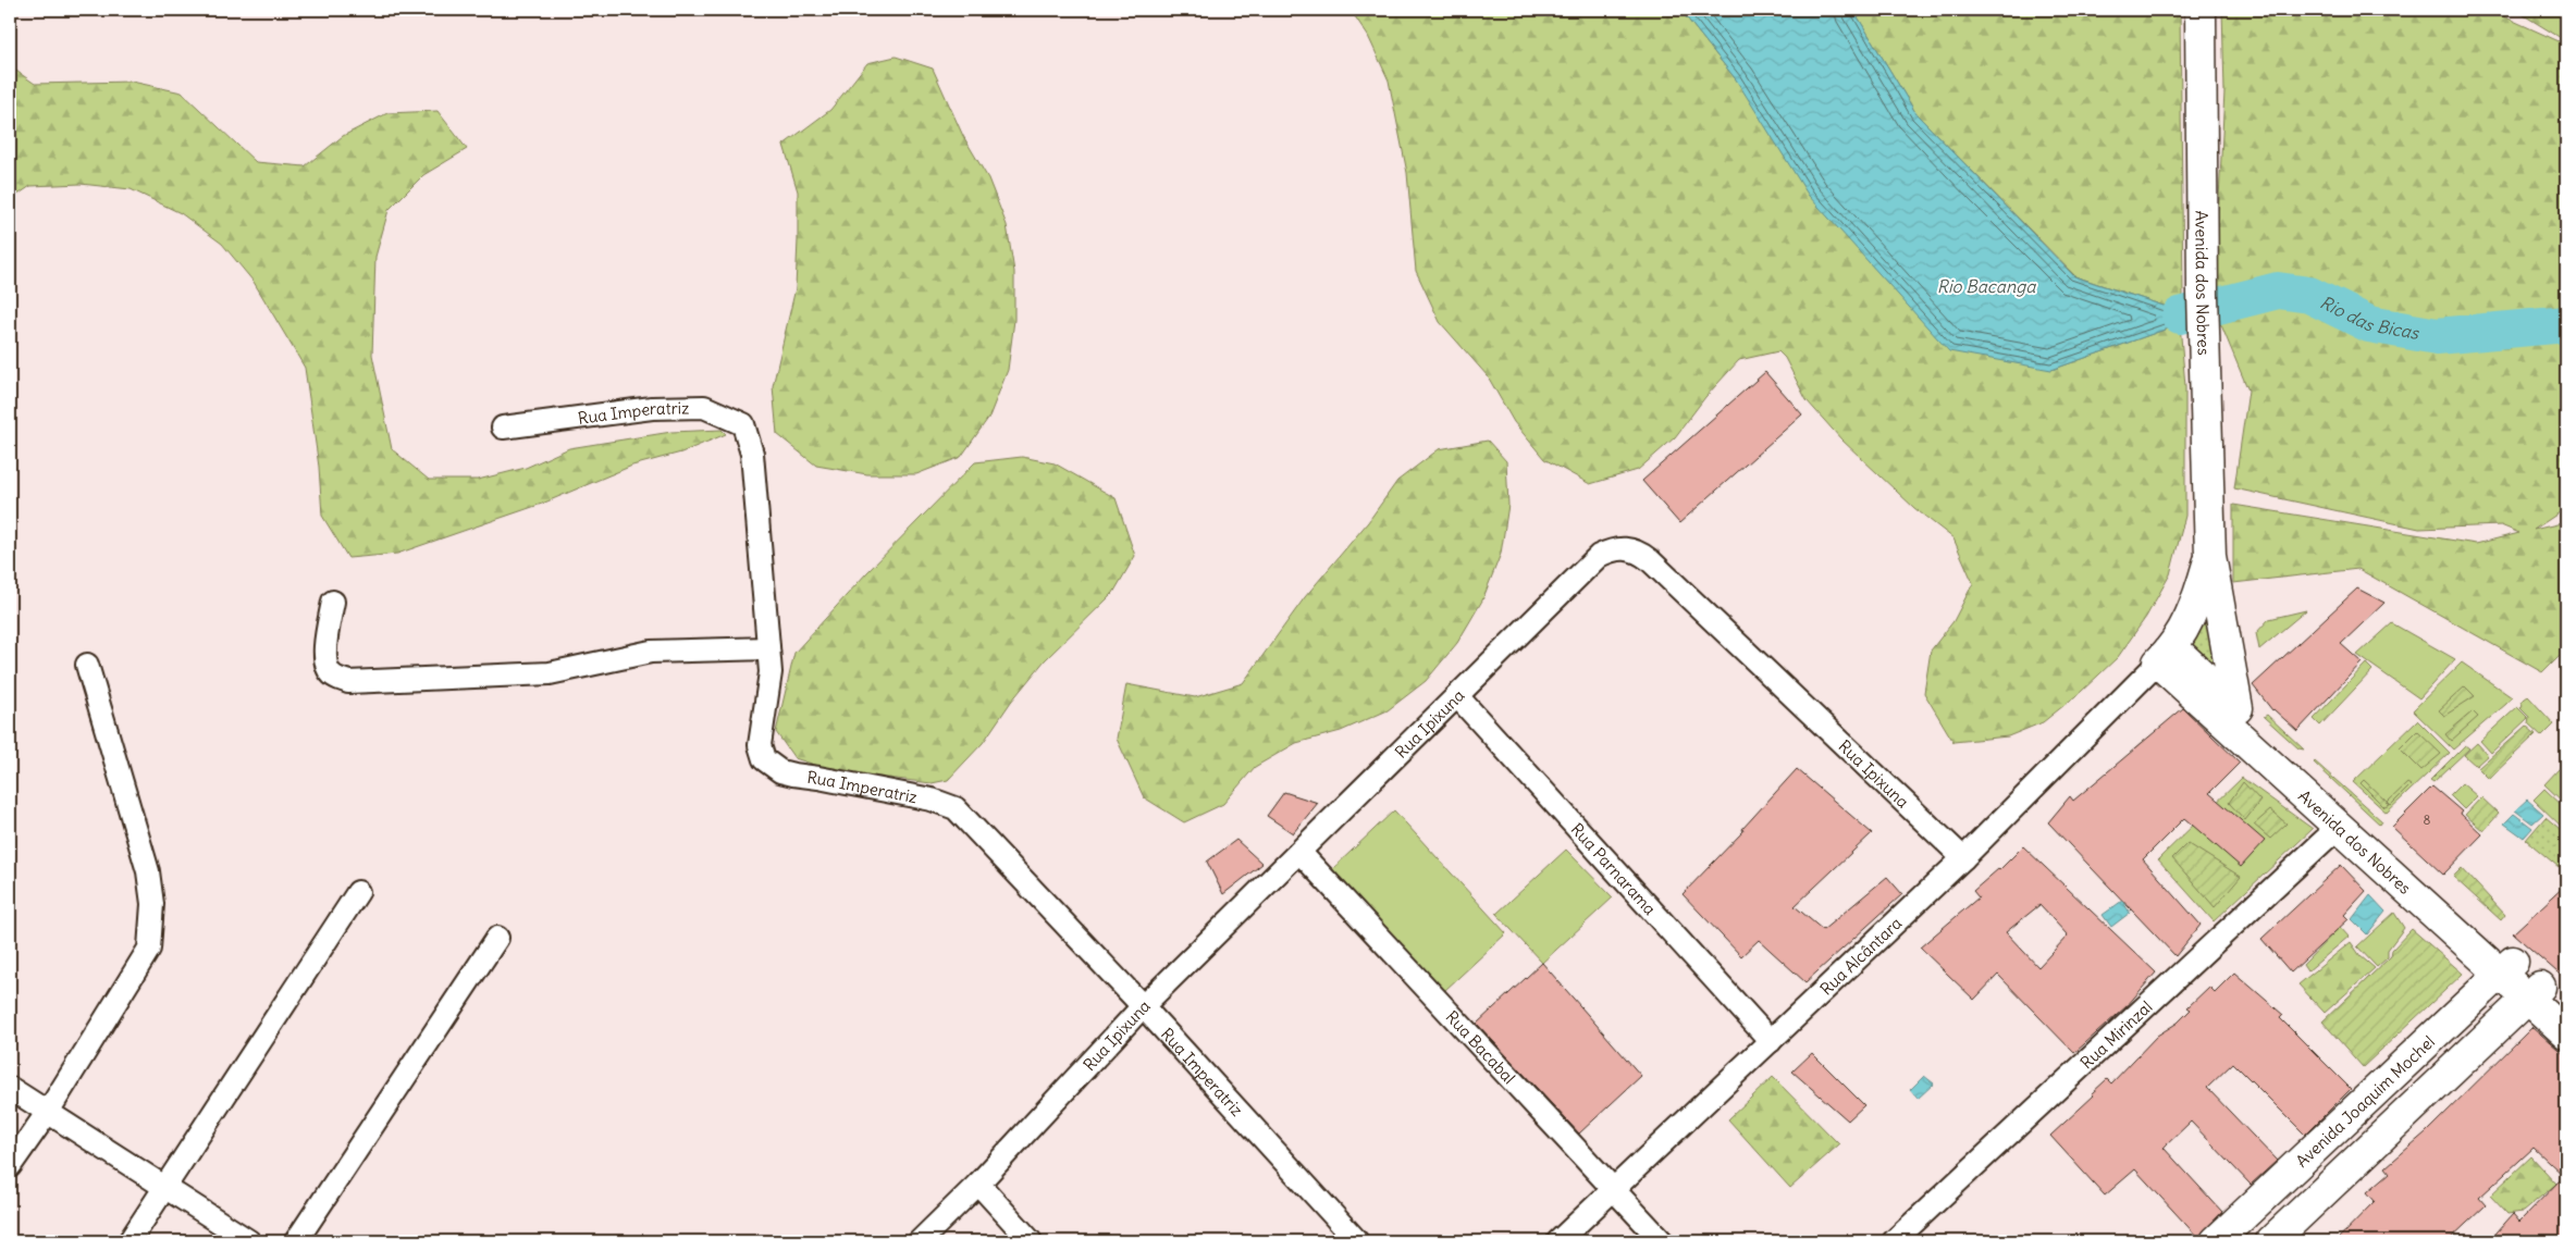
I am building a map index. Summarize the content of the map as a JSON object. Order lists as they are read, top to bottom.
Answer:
{
  "streets": {
    "main road": ["Avenida dos Nobres", "Avenida Joaquim Mochel"],
    "street": [
      "Rua Imperatriz",
      "Rua Ipixuna",
      "Rua Parnarama",
      "Rua Alcântara",
      "Rua Mirinzal",
      "Rua Bacabal"
    ]
  },
  "crossings": [
    ["Avenida dos Nobres", "Rua Alcântara"],
    ["Avenida dos Nobres", "Rua Mirinzal"],
    ["Avenida dos Nobres", "Avenida Joaquim Mochel"],
    ["Rua Imperatriz", "Rua Ipixuna"],
    ["Rua Ipixuna", "Rua Parnarama"],
    ["Rua Ipixuna", "Rua Alcântara"],
    ["Rua Ipixuna", "Rua Bacabal"],
    ["Rua Parnarama", "Rua Alcântara"],
    ["Rua Alcântara", "Rua Bacabal"]
  ],
  "water": ["Rio Bacanga", "Rio das Bicas"],
  "house_numbers": ["8"]
}
